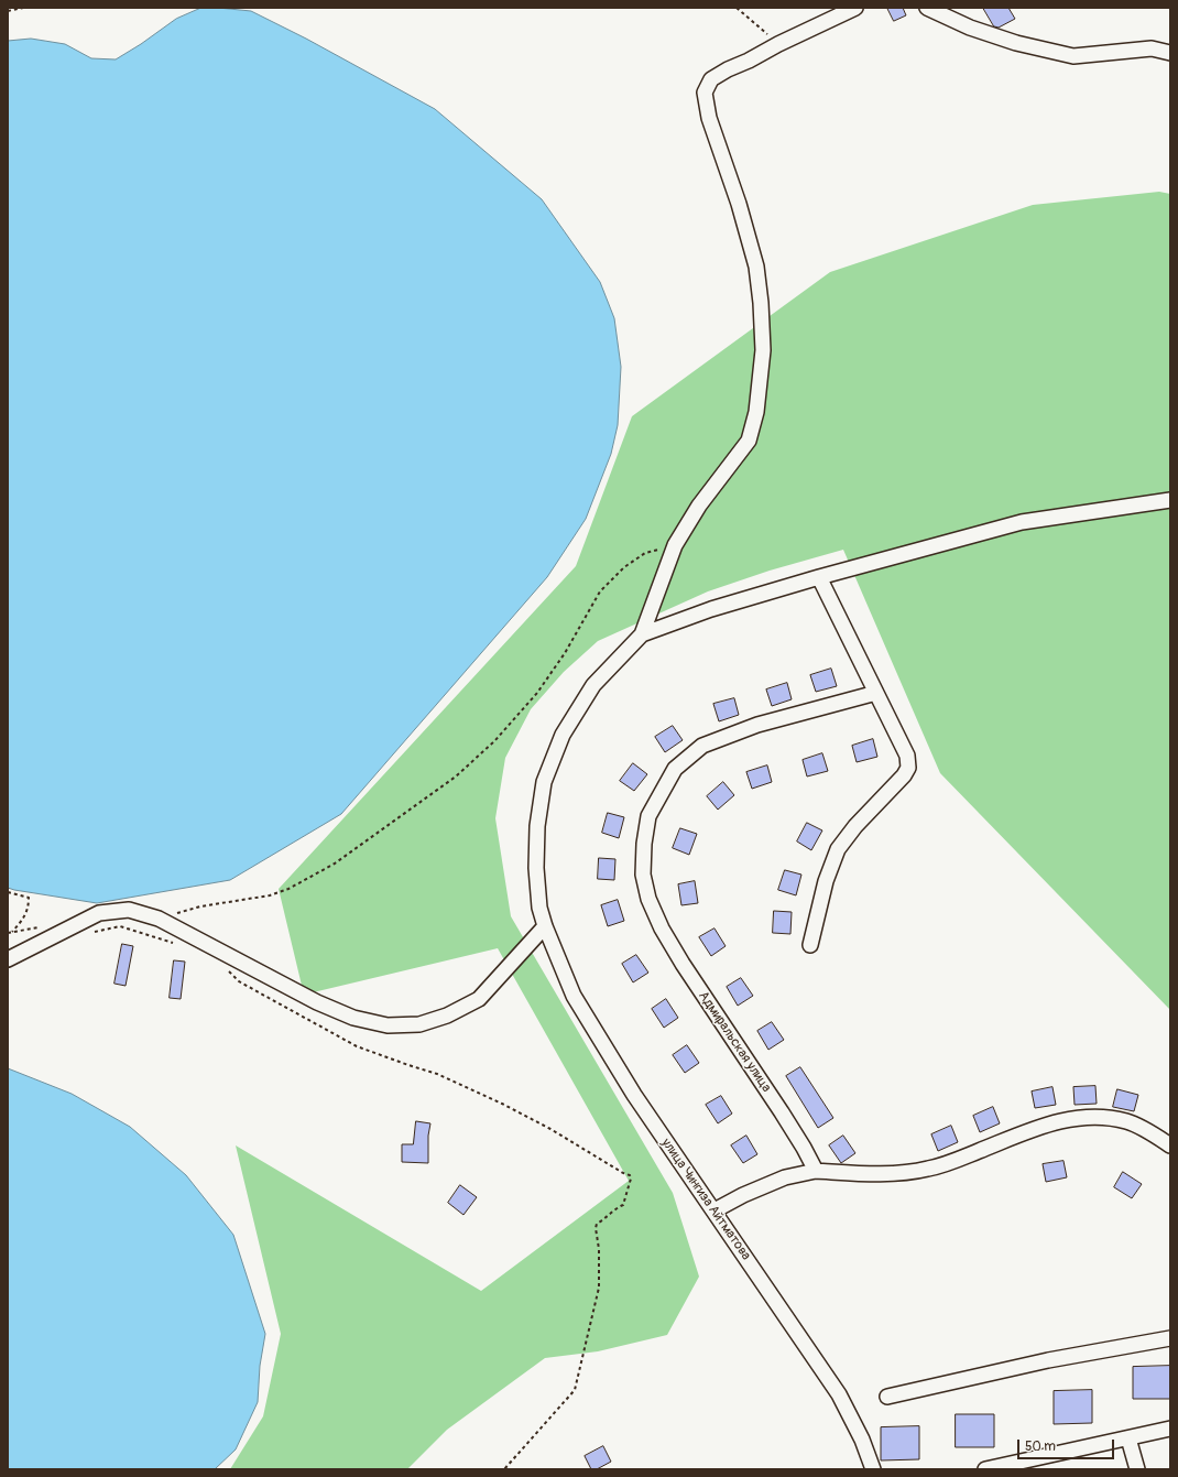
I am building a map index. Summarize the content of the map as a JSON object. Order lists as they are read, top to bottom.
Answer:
{
  "streets": {
    "street": ["Адмиральская улица", "улица Чингиза Айтматова"]
  },
  "scale_bar": "50 m"
}
